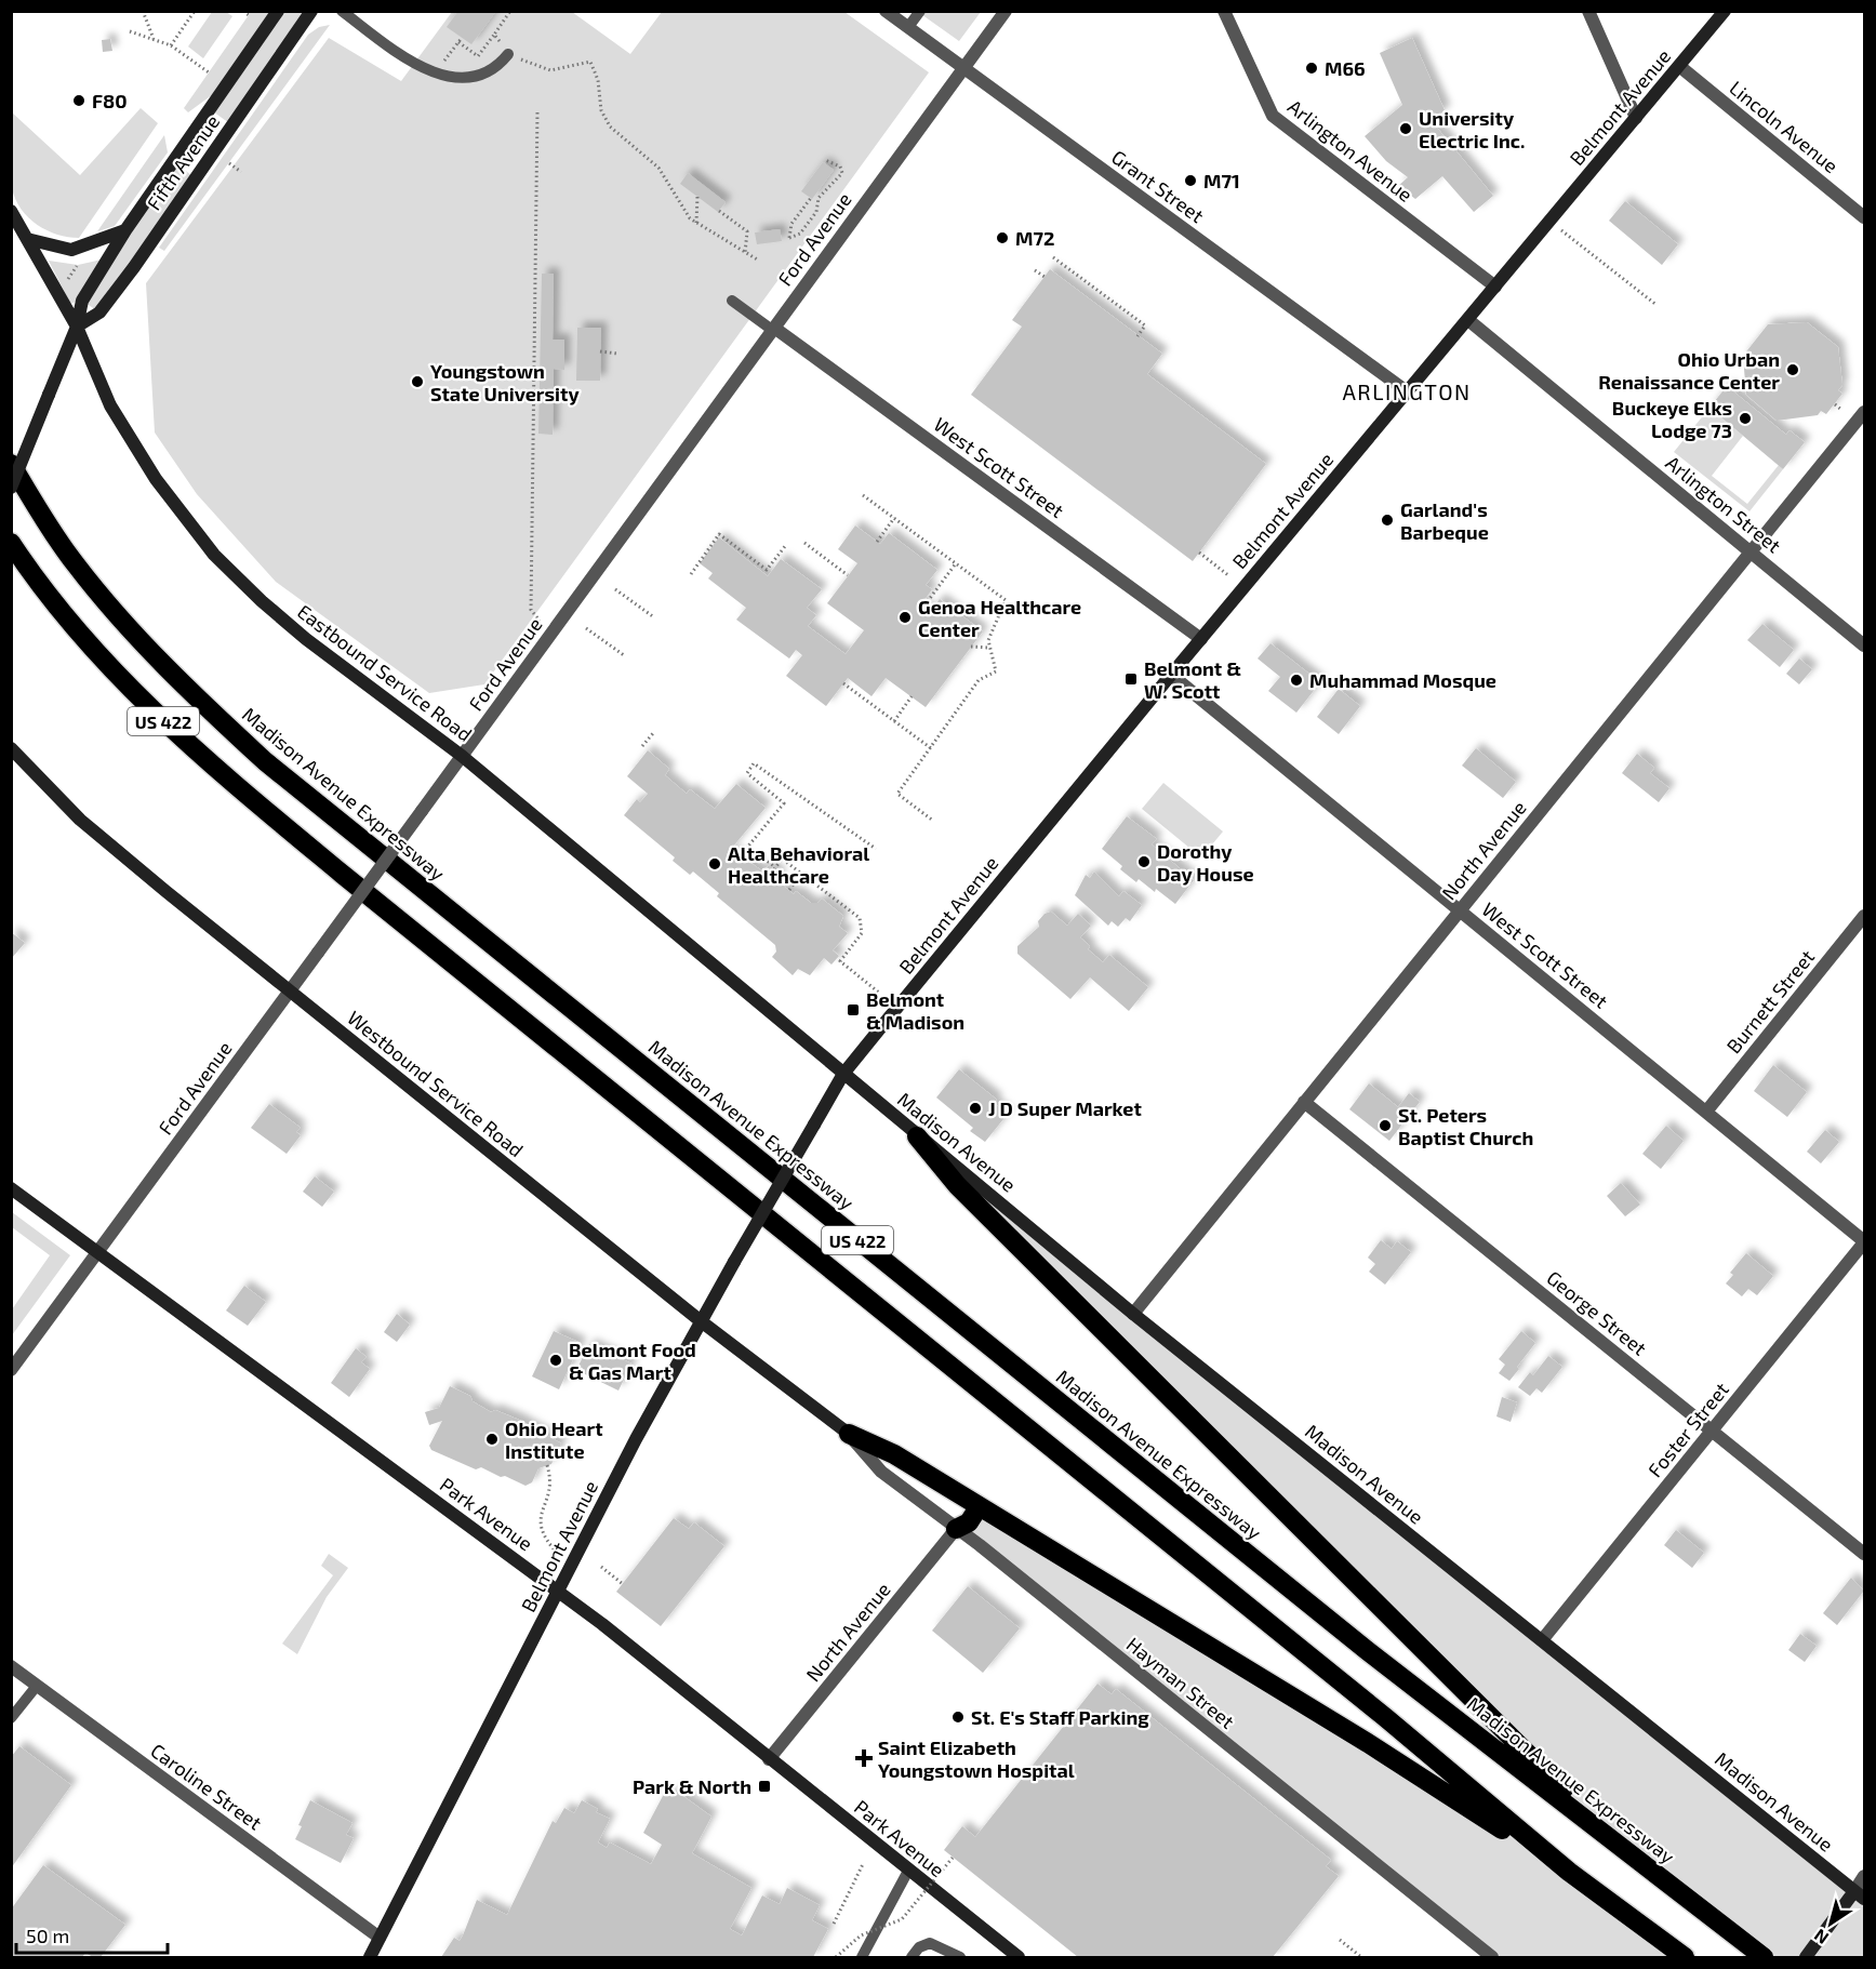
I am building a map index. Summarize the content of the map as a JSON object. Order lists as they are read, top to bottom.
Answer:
{
  "streets": {
    "highway": ["US 422", "Madison Avenue Expressway"],
    "main road": [
      "Belmont Avenue",
      "Fifth Avenue",
      "Eastbound Service Road",
      "Westbound Service Road",
      "Madison Avenue",
      "Park Avenue"
    ],
    "street": [
      "Lincoln Avenue",
      "Arlington Avenue",
      "Grant Street",
      "Ford Avenue",
      "West Scott Street",
      "Arlington Street",
      "North Avenue",
      "Burnett Street",
      "George Street",
      "Foster Street",
      "Hayman Street",
      "Caroline Street"
    ]
  },
  "crossings": [
    ["Belmont Avenue", "Lincoln Avenue"],
    ["Belmont Avenue", "Arlington Avenue"],
    ["Belmont Avenue", "Grant Street"],
    ["Belmont Avenue", "West Scott Street"],
    ["Belmont Avenue", "Arlington Street"],
    ["Belmont Avenue", "Eastbound Service Road"],
    ["Belmont Avenue", "Westbound Service Road"],
    ["Belmont Avenue", "Madison Avenue"],
    ["Belmont Avenue", "Park Avenue"],
    ["Belmont Avenue", "Caroline Street"],
    ["Fifth Avenue", "Eastbound Service Road"],
    ["Grant Street", "Ford Avenue"],
    ["Ford Avenue", "West Scott Street"],
    ["Ford Avenue", "Eastbound Service Road"],
    ["Ford Avenue", "Westbound Service Road"],
    ["Ford Avenue", "Park Avenue"],
    ["West Scott Street", "North Avenue"],
    ["West Scott Street", "Burnett Street"],
    ["West Scott Street", "Foster Street"],
    ["Arlington Street", "North Avenue"],
    ["Eastbound Service Road", "Madison Avenue"],
    ["North Avenue", "Madison Avenue"],
    ["North Avenue", "George Street"],
    ["North Avenue", "Park Avenue"],
    ["North Avenue", "Hayman Street"],
    ["Westbound Service Road", "Hayman Street"],
    ["Madison Avenue", "Foster Street"],
    ["George Street", "Foster Street"]
  ],
  "districts": ["ARLINGTON"],
  "places": {
    "other": [
      "M66",
      "F80",
      "University Electric Inc.",
      "M71",
      "M72",
      "Ohio Urban Renaissance Center",
      "Youngstown State University",
      "Buckeye Elks Lodge 73",
      "Garland's Barbeque",
      "Genoa Healthcare Center",
      "Muhammad Mosque",
      "Dorothy Day House",
      "Alta Behavioral Healthcare",
      "J D Super Market",
      "St. Peters Baptist Church",
      "Belmont Food & Gas Mart",
      "Ohio Heart Institute",
      "St. E's Staff Parking"
    ],
    "transit": ["Belmont & W. Scott", "Belmont & Madison", "Park & North"],
    "health": ["Saint Elizabeth Youngstown Hospital"]
  },
  "scale_bar": "50 m",
  "north": "bottom left"
}
